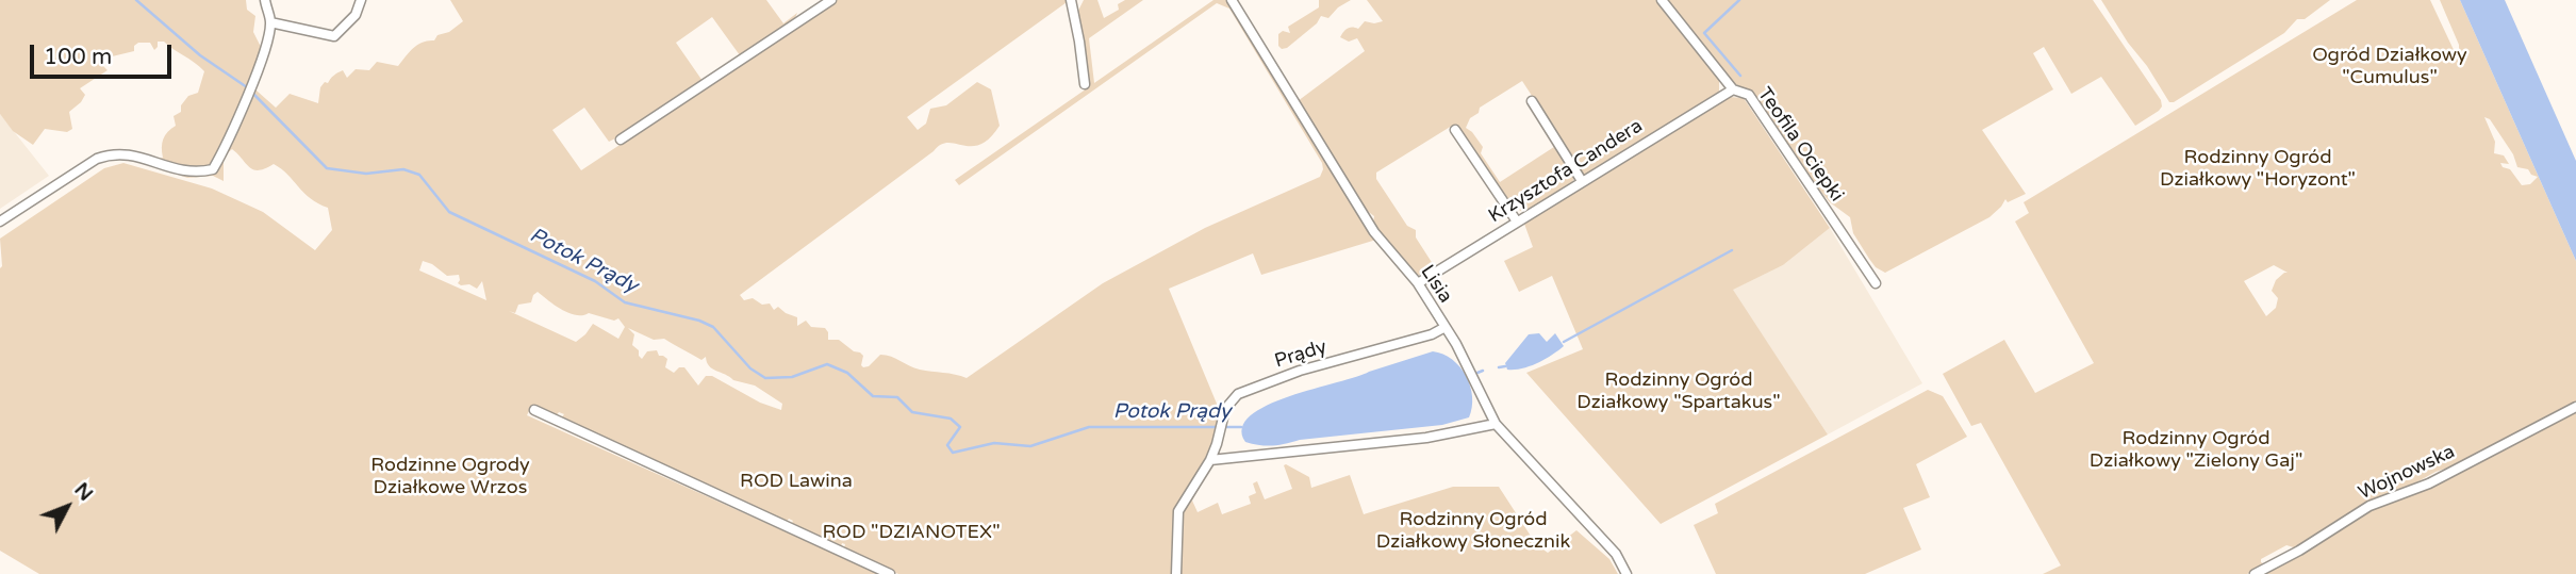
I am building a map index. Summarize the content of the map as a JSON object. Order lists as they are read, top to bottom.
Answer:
{
  "streets": {
    "street": [
      "Teofila Ociepki",
      "Krzysztofa Candera",
      "Lisia",
      "Prądy",
      "Wojnowska"
    ]
  },
  "crossings": [
    ["Teofila Ociepki", "Krzysztofa Candera"],
    ["Krzysztofa Candera", "Lisia"],
    ["Lisia", "Prądy"]
  ],
  "water": ["Potok Prądy"],
  "parks": [
    "Ogród Działkowy \"Cumulus\"",
    "Rodzinny Ogród Działkowy \"Horyzont\"",
    "Rodzinny Ogród Działkowy \"Spartakus\"",
    "Rodzinny Ogród Działkowy \"Zielony Gaj\"",
    "Rodzinne Ogrody Działkowe Wrzos",
    "ROD Lawina",
    "Rodzinny Ogród Działkowy Słonecznik",
    "ROD \"DZIANOTEX\""
  ],
  "scale_bar": "100 m",
  "north": "top right"
}
